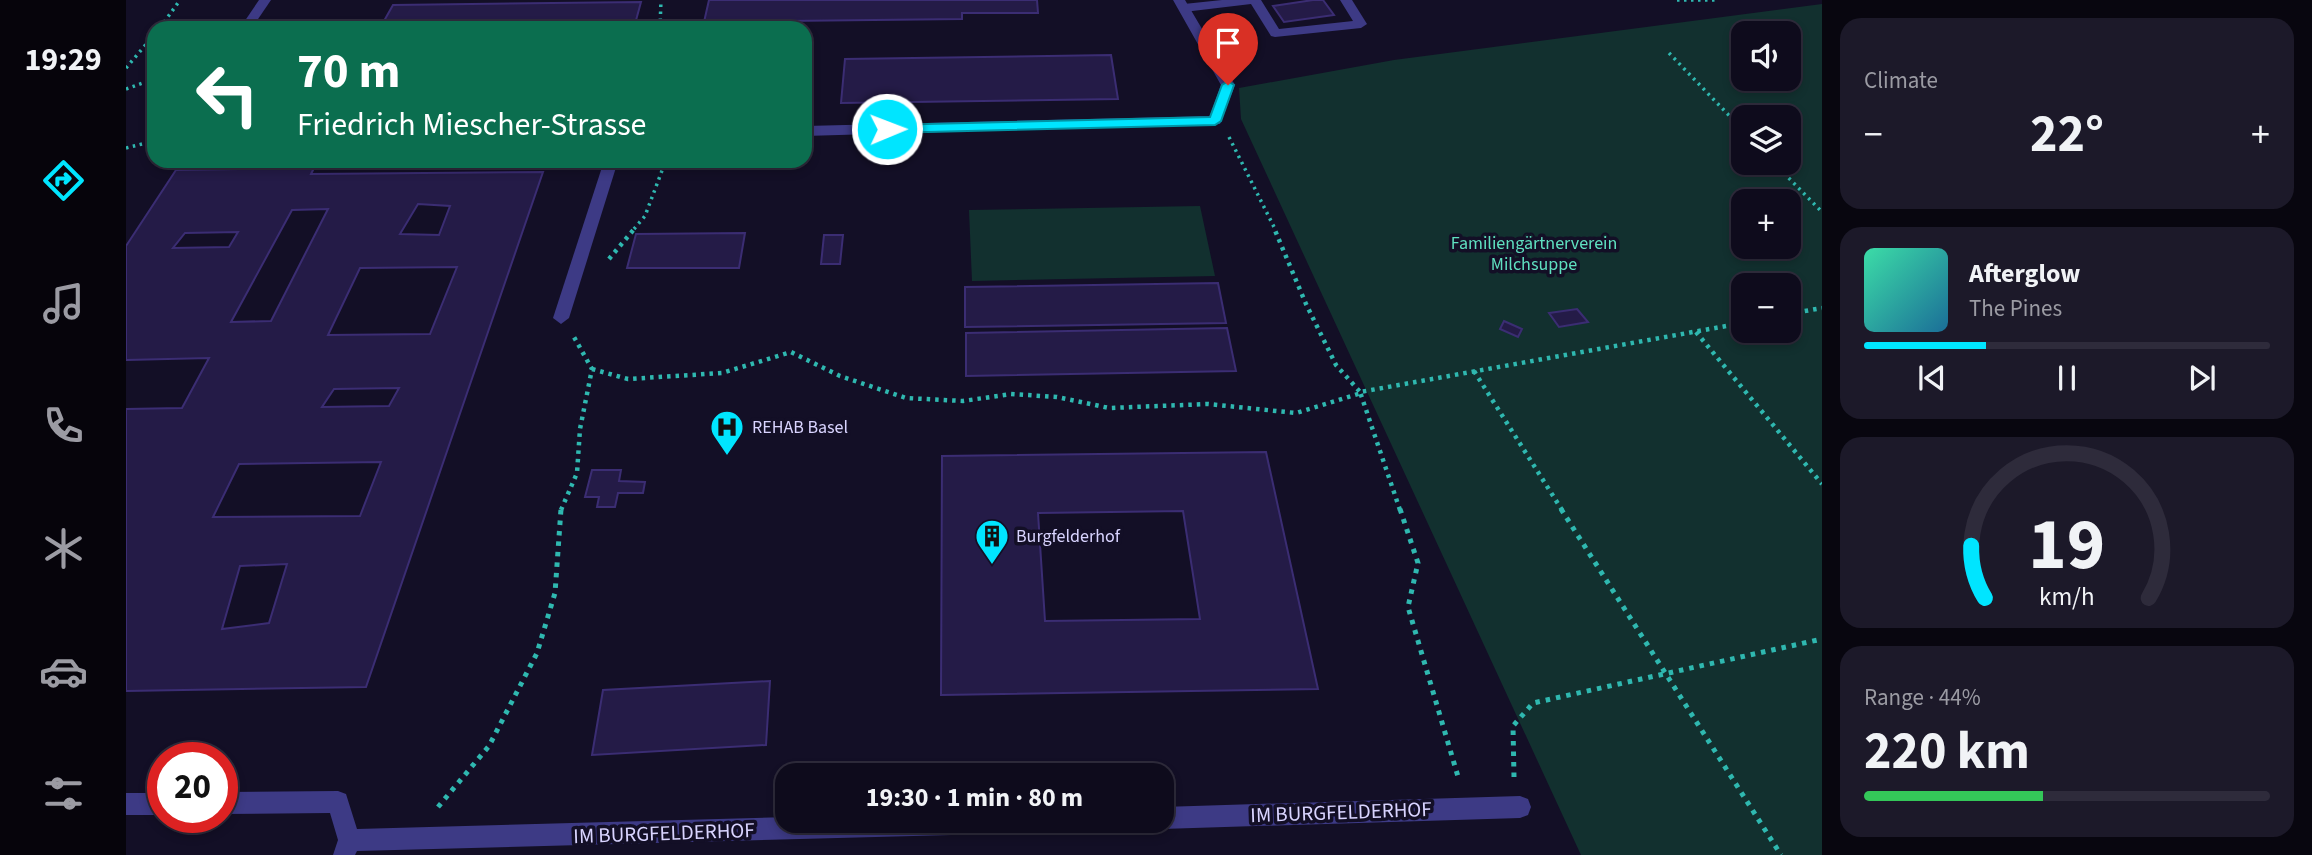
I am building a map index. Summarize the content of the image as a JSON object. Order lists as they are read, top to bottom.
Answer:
{
  "streets": {
    "street": ["IM BURGFELDERHOF"]
  },
  "parks": ["Familiengärtnerverein Milchsuppe"],
  "places": {
    "hospital": ["REHAB Basel"],
    "building": ["Burgfelderhof"]
  },
  "page": {
    "tabs": "19:29",
    "tile": [
      "Climate",
      ["Range · 44%", "220 km"]
    ],
    "map_buttons": ["+", "−"],
    "turn": ["70 m", "Friedrich Miescher-Strasse"],
    "heat": ["−", "22°", "+"],
    "song": ["Afterglow", "The Pines"],
    "limit": "20",
    "trip": "19:30 · 1 min · 80 m",
    "gauge": ["19", "km/h"]
  }
}
